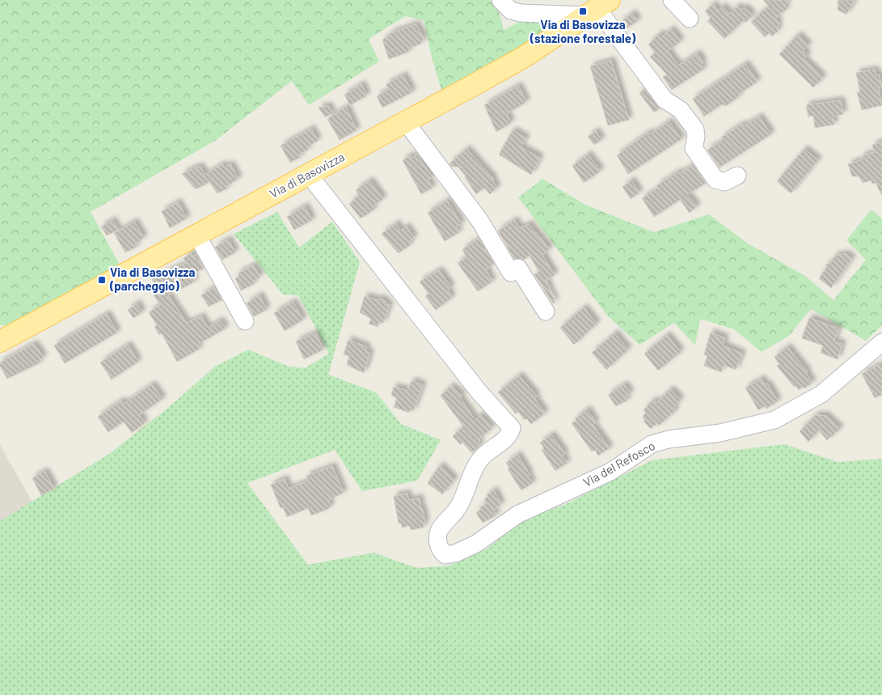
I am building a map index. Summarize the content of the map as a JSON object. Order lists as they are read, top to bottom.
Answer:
{
  "streets": {
    "main road": ["Via di Basovizza"],
    "street": ["Via del Refosco"]
  },
  "crossings": [
    ["Via di Basovizza", "Via del Refosco"]
  ],
  "places": {
    "transit": ["Via di Basovizza (stazione forestale)", "Via di Basovizza (parcheggio)"]
  }
}
